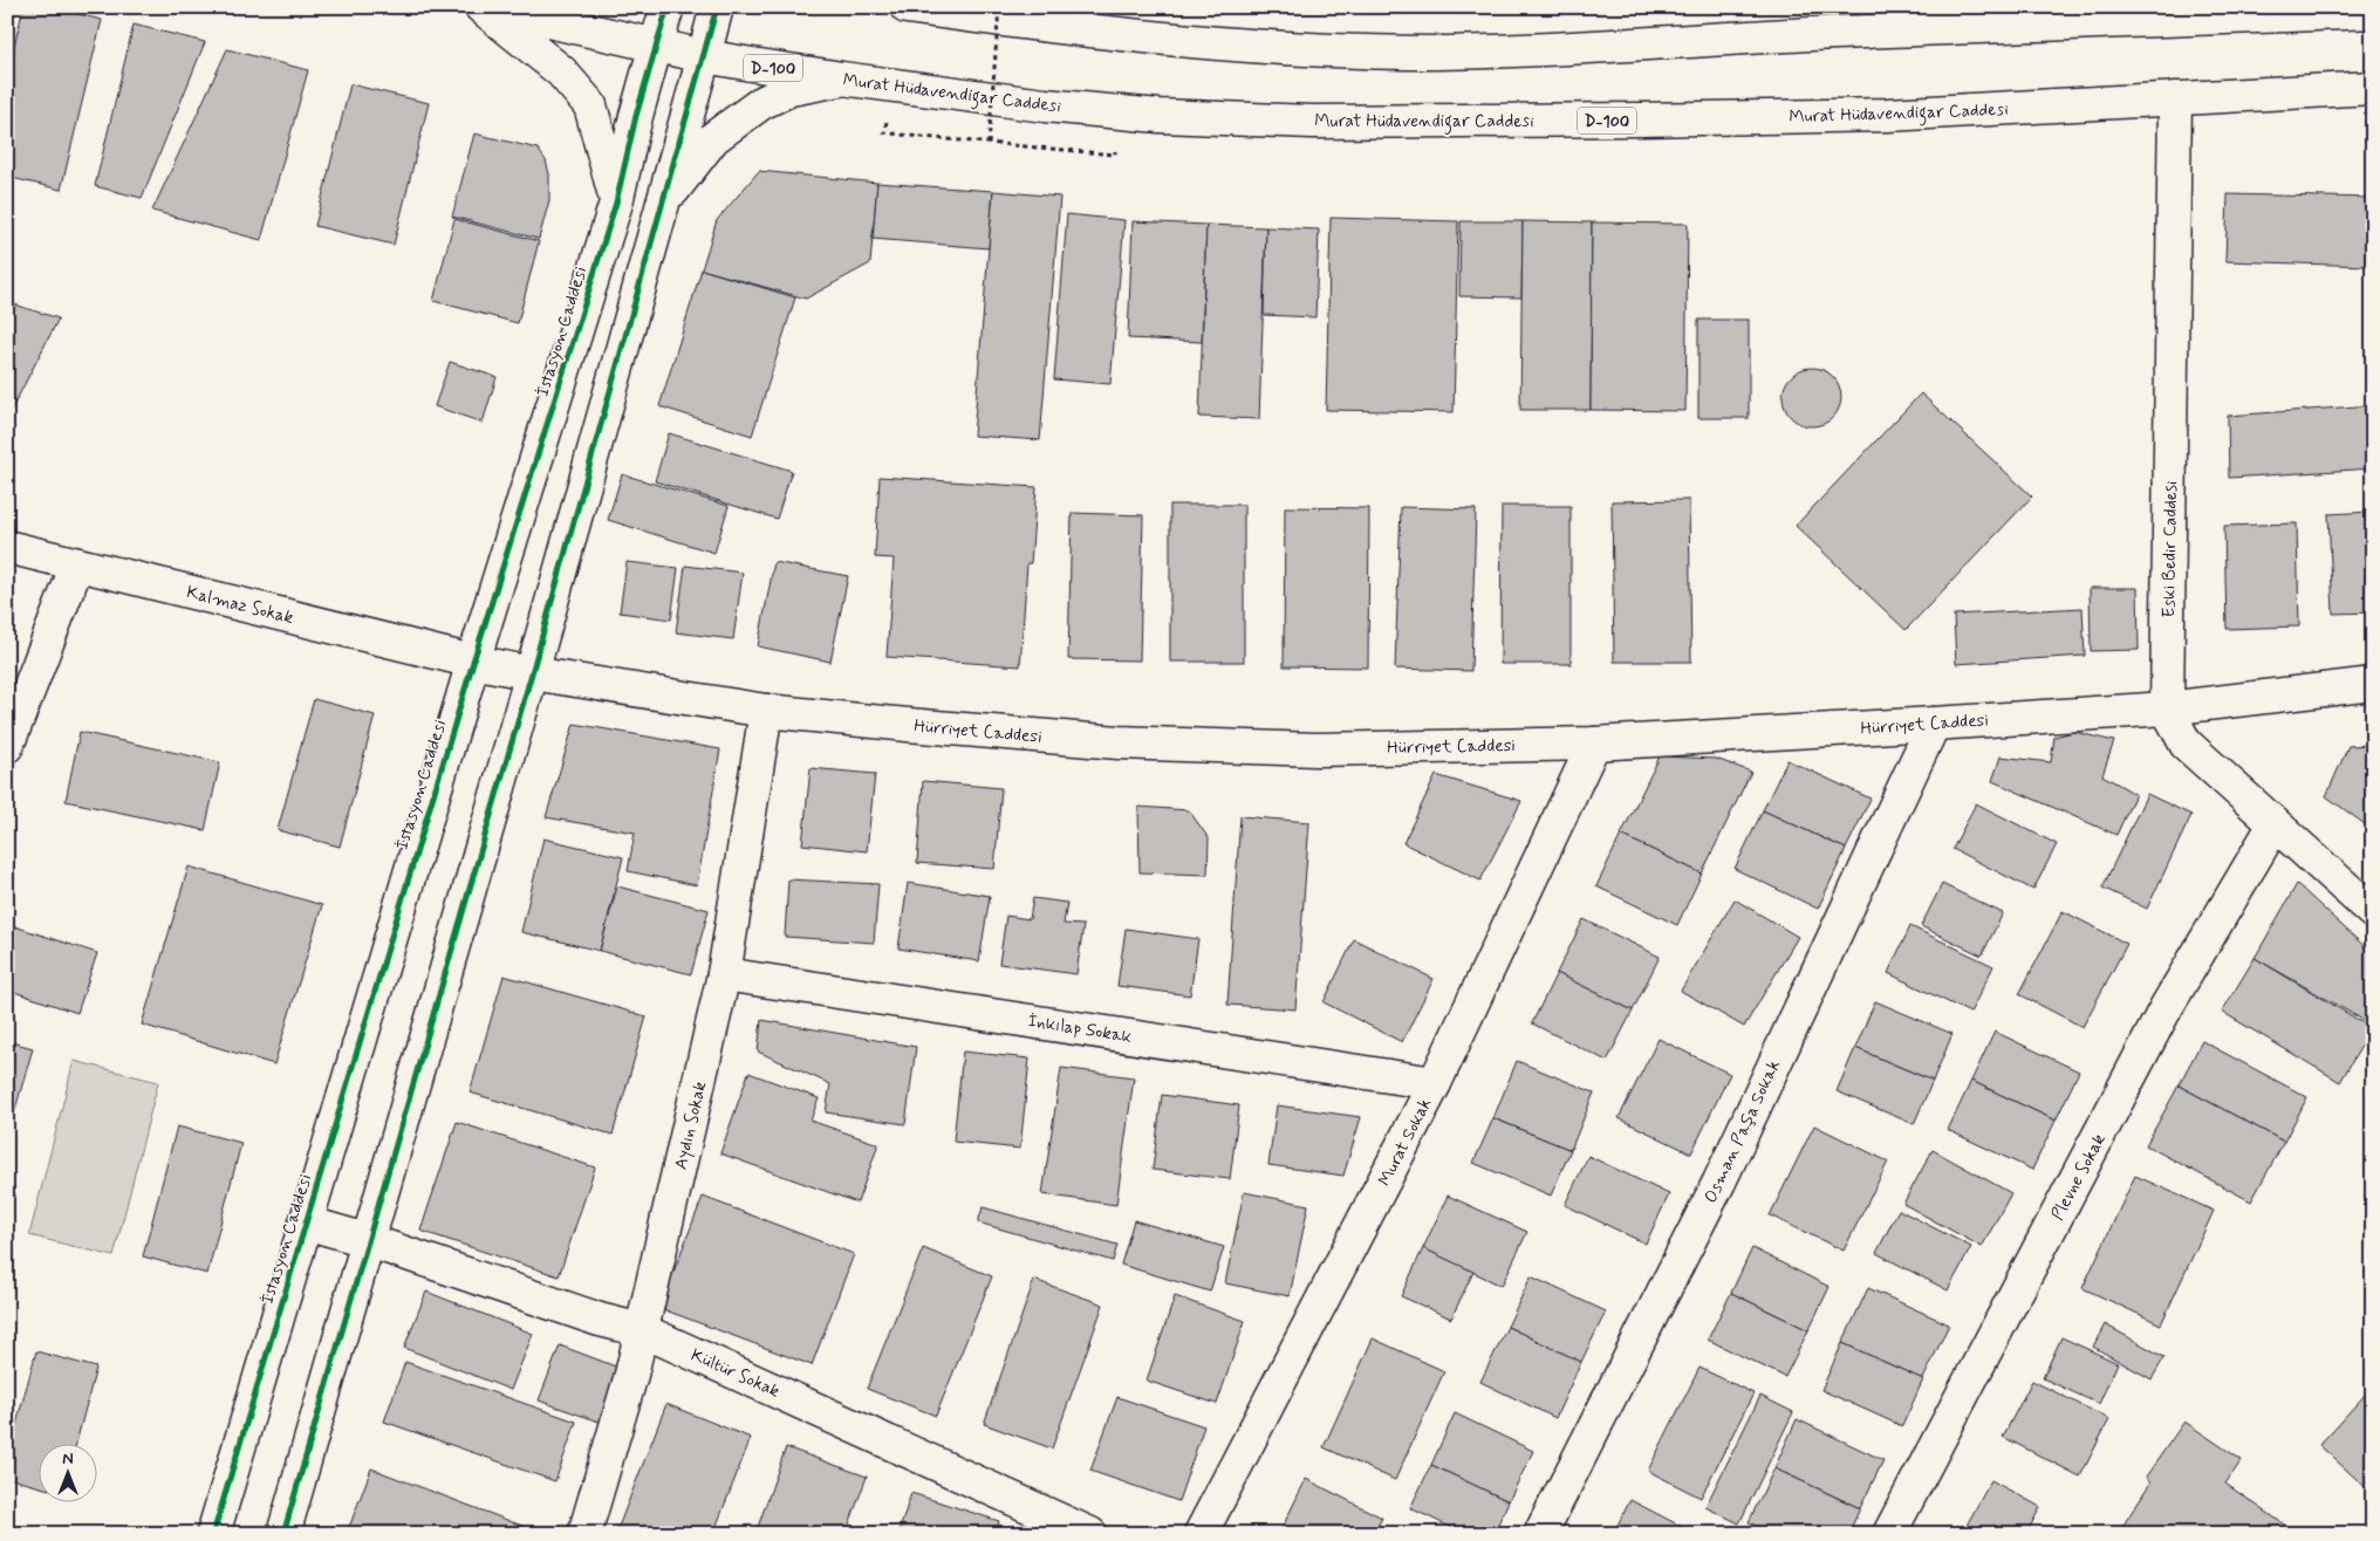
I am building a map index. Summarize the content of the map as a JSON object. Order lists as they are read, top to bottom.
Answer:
{
  "streets": {
    "main road": [
      "D-100",
      "Murat Hüdavendigar Caddesi",
      "İstasyon Caddesi",
      "Eski Bedir Caddesi",
      "Kalmaz Sokak",
      "Hürriyet Caddesi",
      "İnkılap Sokak",
      "Aydın Sokak",
      "Osman Paşa Sokak",
      "Murat Sokak",
      "Plevne Sokak",
      "Kültür Sokak"
    ]
  },
  "crossings": [
    ["Murat Hüdavendigar Caddesi", "İstasyon Caddesi"],
    ["Murat Hüdavendigar Caddesi", "Eski Bedir Caddesi"],
    ["İstasyon Caddesi", "Kalmaz Sokak"],
    ["İstasyon Caddesi", "Kültür Sokak"],
    ["Eski Bedir Caddesi", "Hürriyet Caddesi"],
    ["Eski Bedir Caddesi", "Plevne Sokak"],
    ["Kalmaz Sokak", "Hürriyet Caddesi"],
    ["Hürriyet Caddesi", "Aydın Sokak"],
    ["Hürriyet Caddesi", "Osman Paşa Sokak"],
    ["Hürriyet Caddesi", "Murat Sokak"],
    ["İnkılap Sokak", "Aydın Sokak"],
    ["İnkılap Sokak", "Murat Sokak"],
    ["Aydın Sokak", "Kültür Sokak"]
  ],
  "north": "top"
}
